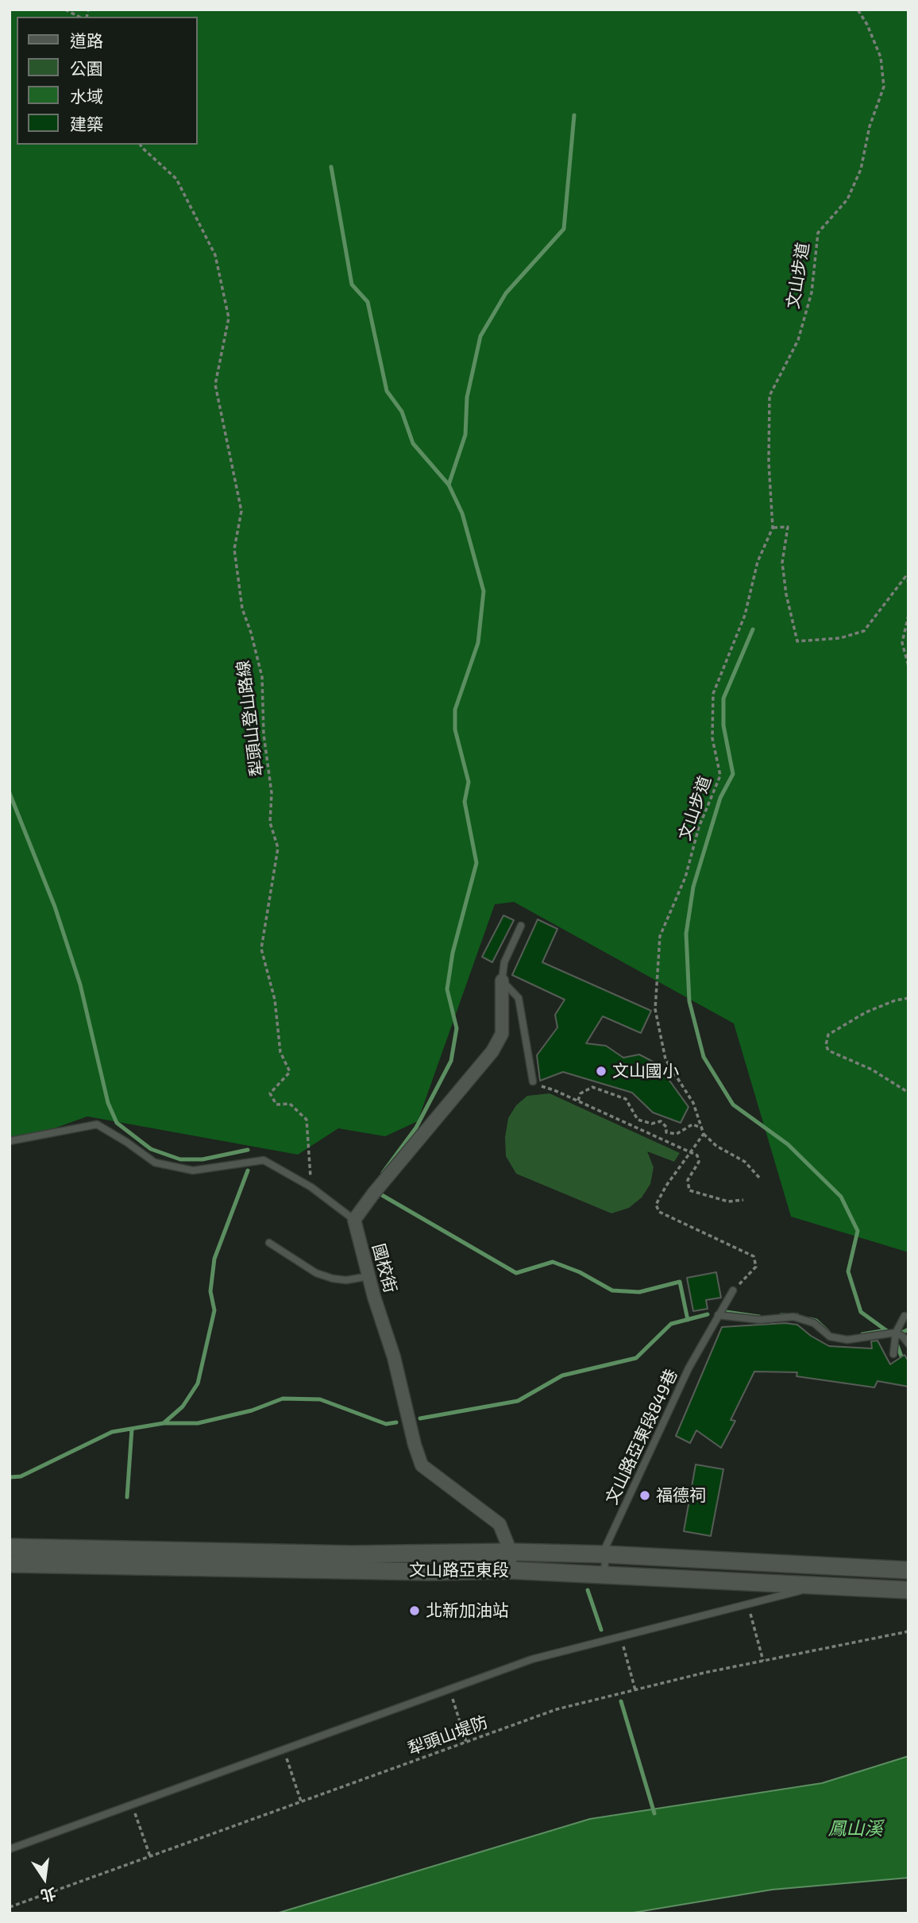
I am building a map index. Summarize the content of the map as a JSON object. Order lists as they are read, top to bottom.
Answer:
{
  "streets": {
    "main road": ["文山路亞東段"],
    "street": ["國校街"],
    "lane": ["文山路亞東段849巷"],
    "path": ["文山步道", "犁頭山登山路線", "犁頭山堤防"]
  },
  "crossings": [
    ["國校街", "文山路亞東段"],
    ["文山路亞東段849巷", "文山路亞東段"]
  ],
  "water": ["鳳山溪"],
  "places": ["文山國小", "福德祠", "北新加油站"],
  "legend": [
    "道路",
    "公園",
    "水域",
    "建築"
  ],
  "north": "bottom"
}
